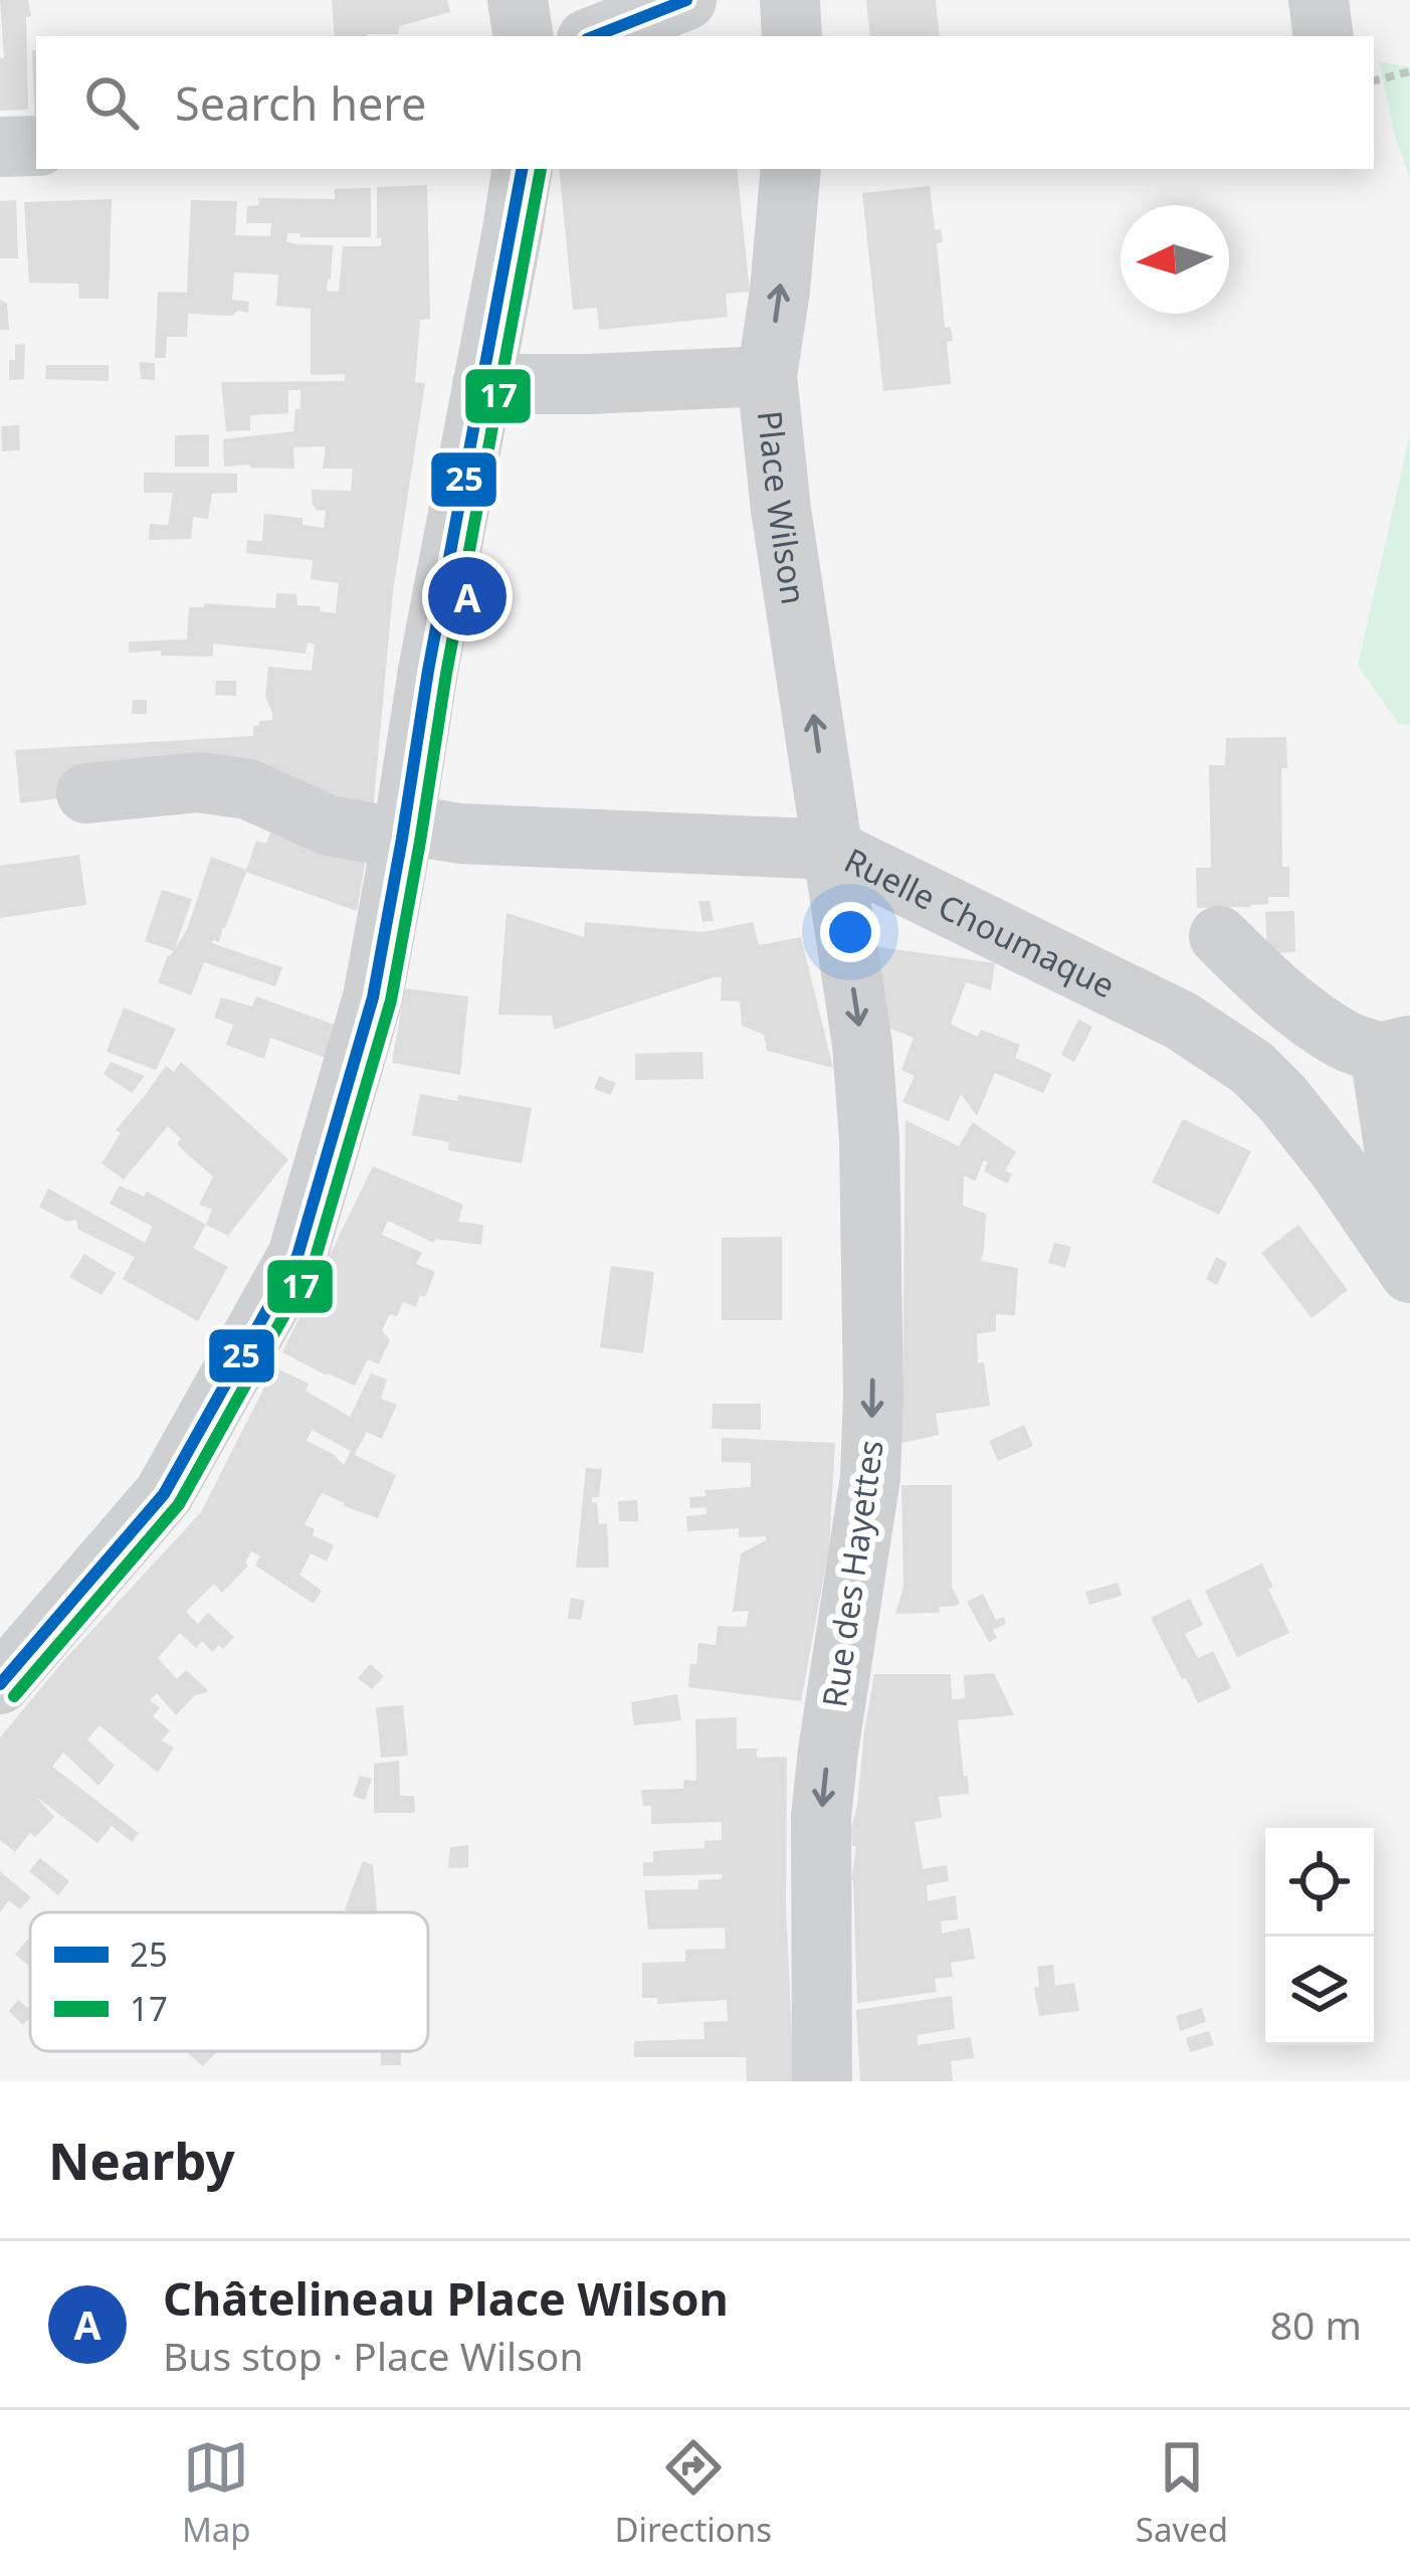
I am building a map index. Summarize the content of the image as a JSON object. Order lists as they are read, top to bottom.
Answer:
{
  "streets": {
    "street": ["Place Wilson", "Ruelle Choumaque", "Rue des Hayettes"]
  },
  "crossings": [
    ["Place Wilson", "Ruelle Choumaque"],
    ["Place Wilson", "Rue des Hayettes"],
    ["Ruelle Choumaque", "Rue des Hayettes"]
  ],
  "one_way": ["Rue des Hayettes"],
  "lines": ["transit line 25", "transit line 17"],
  "legend": ["25", "17"],
  "north": "left",
  "page": {
    "search": "Search here",
    "pins": "A",
    "heading": "Nearby",
    "list": [
      {
        "mark": "A",
        "name": "Châtelineau Place Wilson",
        "note": "Bus stop · Place Wilson",
        "value": "80 m"
      }
    ],
    "nav": ["Map", "Directions", "Saved"]
  }
}
